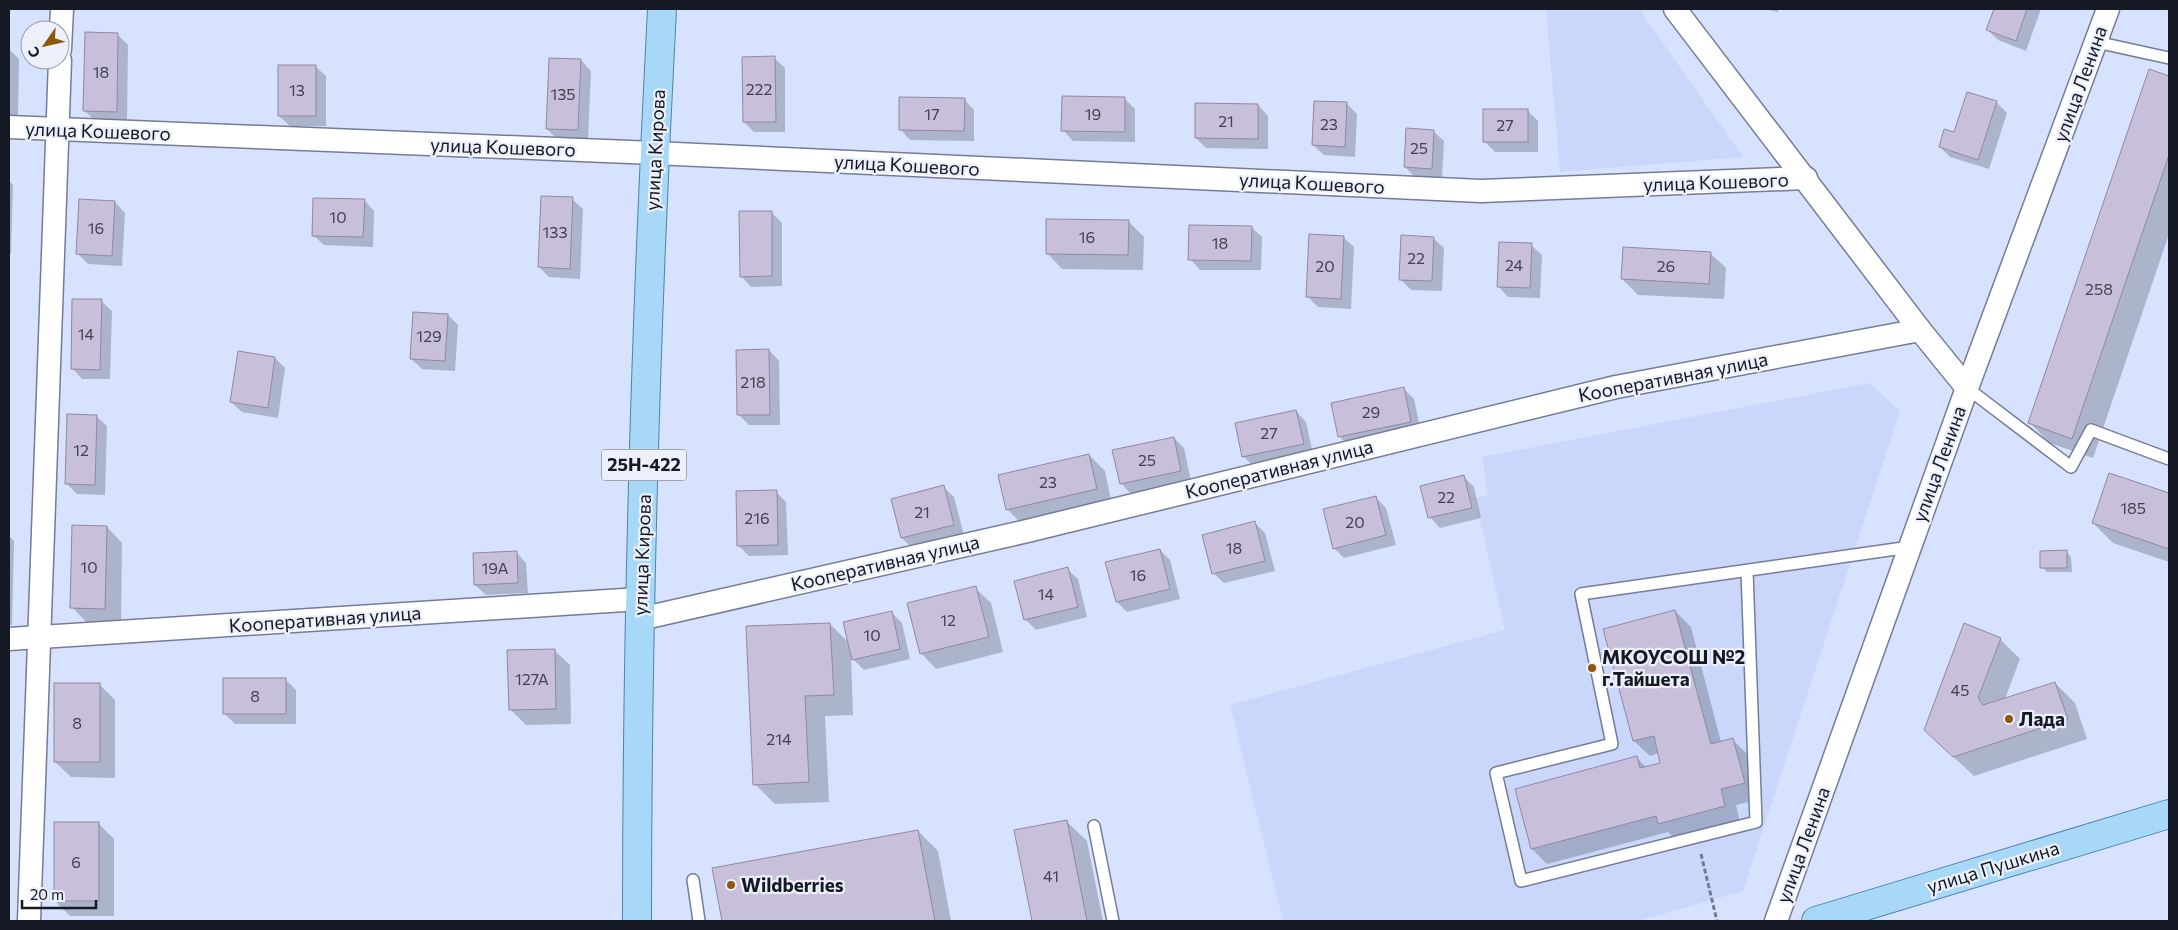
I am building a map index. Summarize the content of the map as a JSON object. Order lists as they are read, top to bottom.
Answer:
{
  "streets": {
    "main road": ["улица Кирова", "25Н-422", "улица Пушкина"],
    "street": ["улица Ленина", "улица Кошевого", "Кооперативная улица"]
  },
  "crossings": [
    ["улица Кошевого", "улица Кирова"],
    ["улица Кирова", "Кооперативная улица"]
  ],
  "places": ["МКОУСОШ №2 г.Тайшета", "Лада", "Wildberries"],
  "house_numbers": [
    "18",
    "222",
    "13",
    "135",
    "17",
    "19",
    "21",
    "23",
    "27",
    "25",
    "10",
    "16",
    "133",
    "16",
    "18",
    "22",
    "24",
    "20",
    "26",
    "258",
    "14",
    "129",
    "218",
    "29",
    "27",
    "12",
    "25",
    "23",
    "22",
    "185",
    "21",
    "216",
    "20",
    "18",
    "10",
    "19А",
    "16",
    "14",
    "12",
    "10",
    "127А",
    "45",
    "8",
    "8",
    "214",
    "6",
    "41"
  ],
  "scale_bar": "20 m",
  "north": "bottom left"
}
